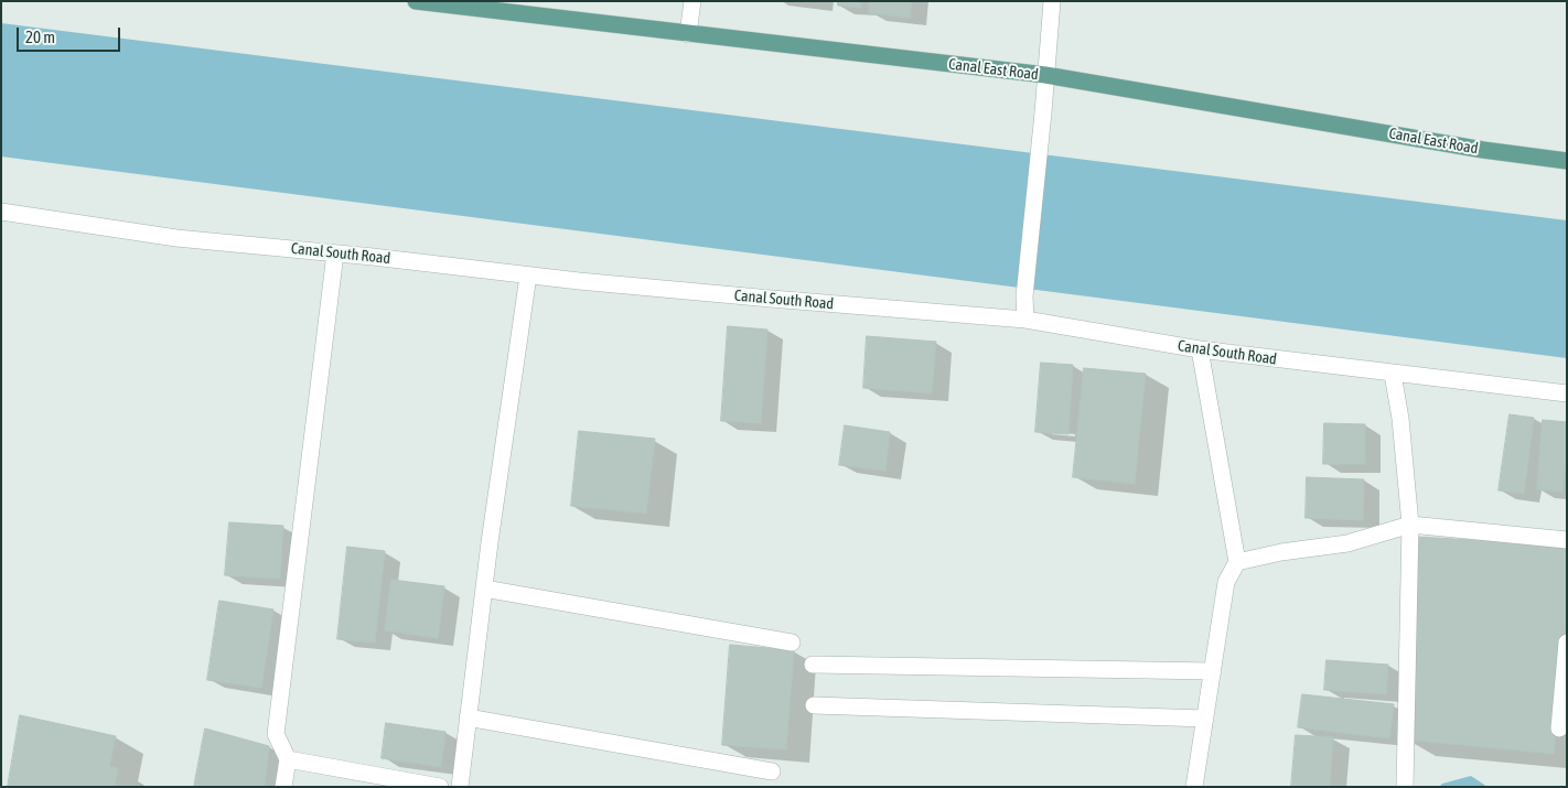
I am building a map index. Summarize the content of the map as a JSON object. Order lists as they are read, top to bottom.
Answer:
{
  "streets": {
    "main road": ["Canal East Road"],
    "street": ["Canal South Road"]
  },
  "scale_bar": "20 m"
}
